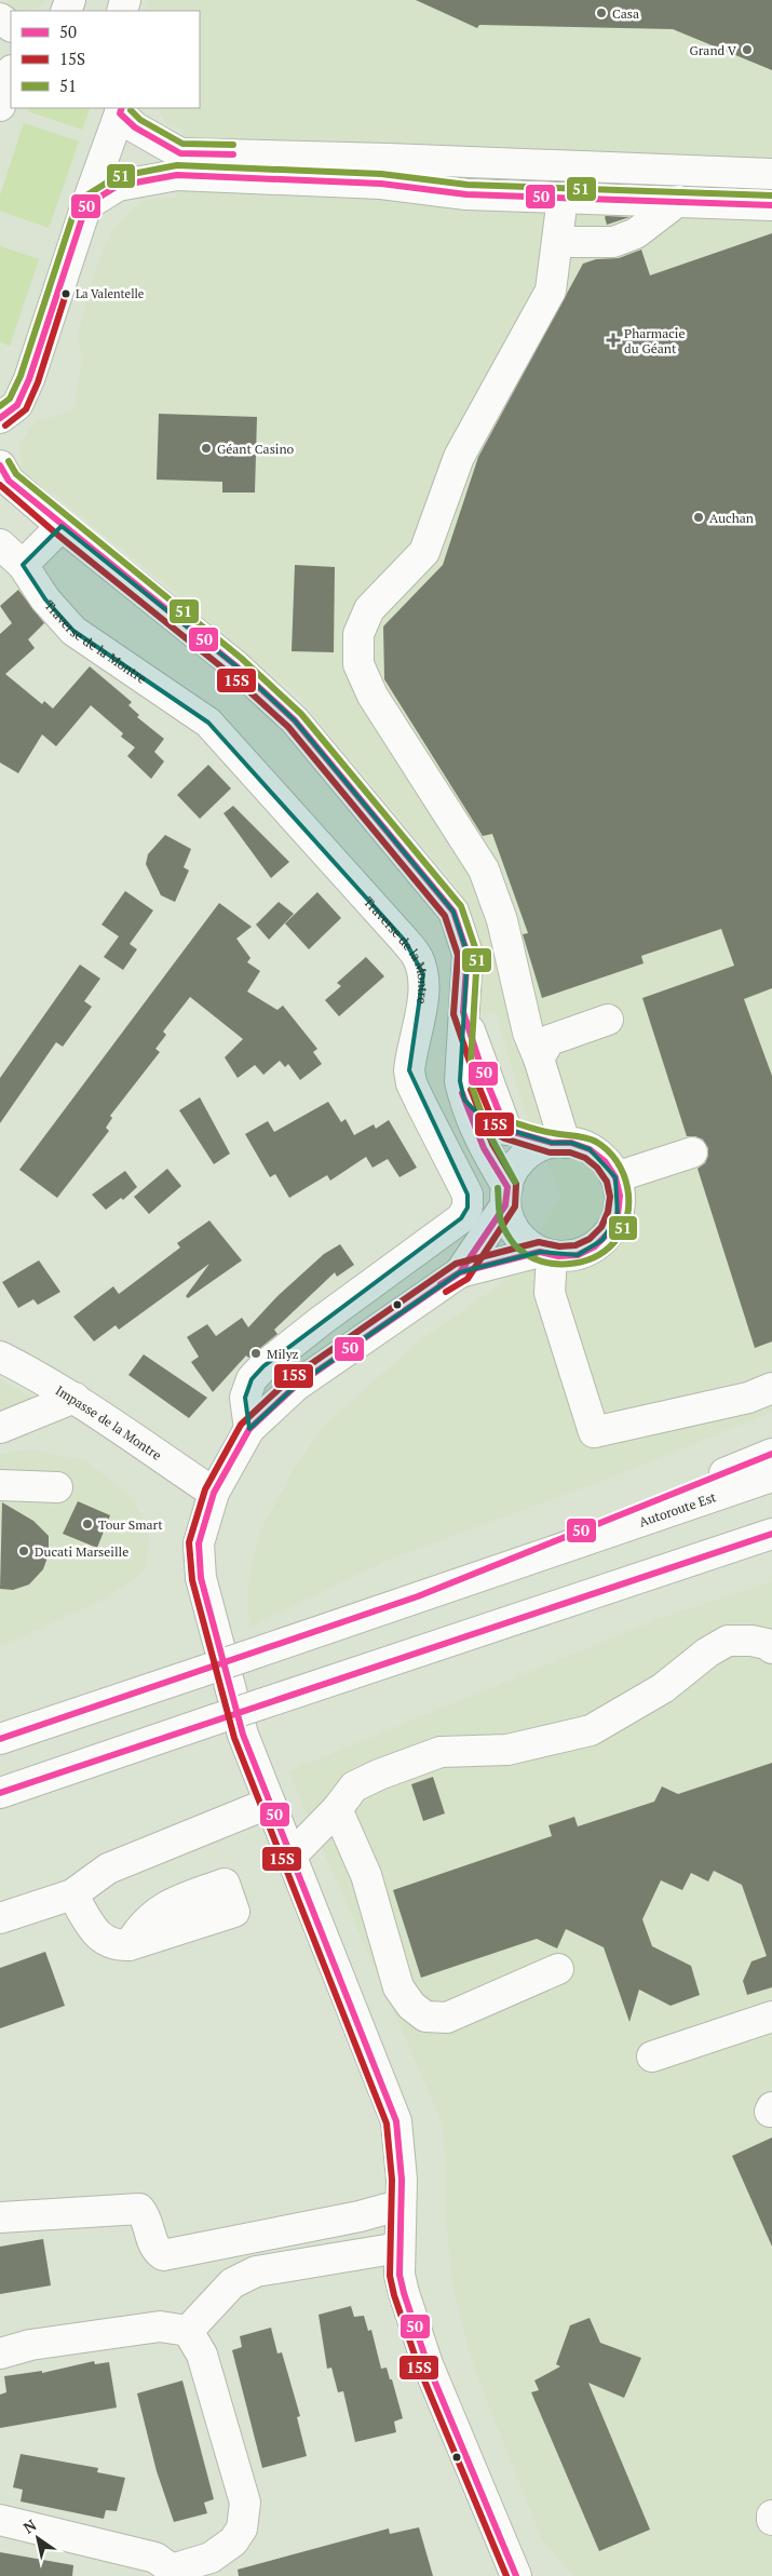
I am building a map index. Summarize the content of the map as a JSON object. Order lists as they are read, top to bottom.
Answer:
{
  "streets": {
    "main road": ["Traverse de la Montre", "Impasse de la Montre", "Autoroute Est"]
  },
  "places": {
    "other": [
      "Casa",
      "Grand V",
      "La Valentelle",
      "Géant Casino",
      "Auchan",
      "Milyz",
      "Tour Smart",
      "Ducati Marseille"
    ],
    "health": ["Pharmacie du Géant"]
  },
  "lines": ["transit line 50", "transit line 51", "transit line 15S"],
  "legend": ["50", "15S", "51"],
  "north": "top left"
}
